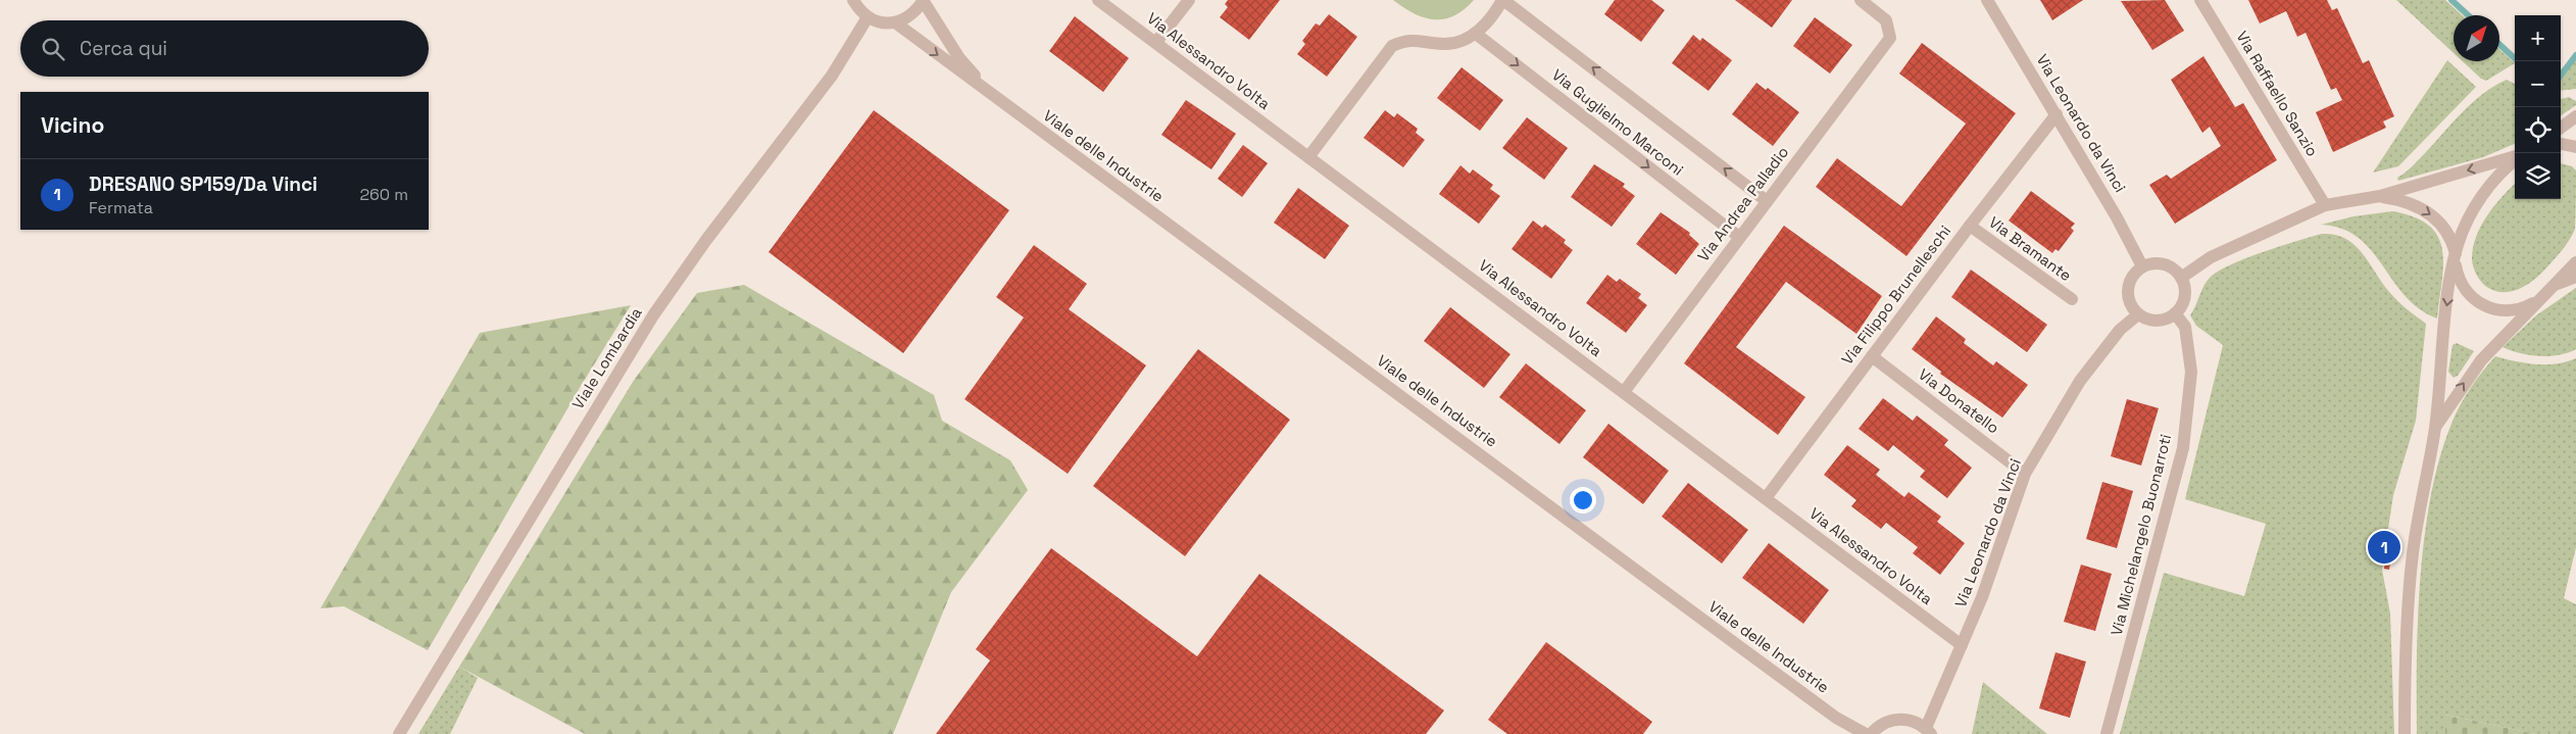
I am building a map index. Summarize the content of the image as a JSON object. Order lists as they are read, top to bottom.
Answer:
{
  "streets": {
    "street": [
      "Via Alessandro Volta",
      "Via Raffaello Sanzio",
      "Via Guglielmo Marconi",
      "Via Leonardo da Vinci",
      "Viale delle Industrie",
      "Via Andrea Palladio",
      "Via Bramante",
      "Via Filippo Brunelleschi",
      "Viale Lombardia",
      "Via Donatello",
      "Via Michelangelo Buonarroti"
    ]
  },
  "crossings": [
    ["Via Alessandro Volta", "Via Leonardo da Vinci"],
    ["Via Alessandro Volta", "Via Andrea Palladio"],
    ["Via Alessandro Volta", "Via Filippo Brunelleschi"],
    ["Via Guglielmo Marconi", "Via Andrea Palladio"],
    ["Via Leonardo da Vinci", "Via Filippo Brunelleschi"],
    ["Via Leonardo da Vinci", "Via Donatello"],
    ["Via Leonardo da Vinci", "Via Michelangelo Buonarroti"],
    ["Via Bramante", "Via Filippo Brunelleschi"],
    ["Via Filippo Brunelleschi", "Via Donatello"]
  ],
  "north": "top right",
  "page": {
    "map_buttons": ["+", "−"],
    "search": "Cerca qui",
    "heading": "Vicino",
    "list": [
      {
        "mark": "1",
        "name": "DRESANO SP159/Da Vinci",
        "note": "Fermata",
        "value": "260 m"
      }
    ],
    "pins": "1"
  }
}
